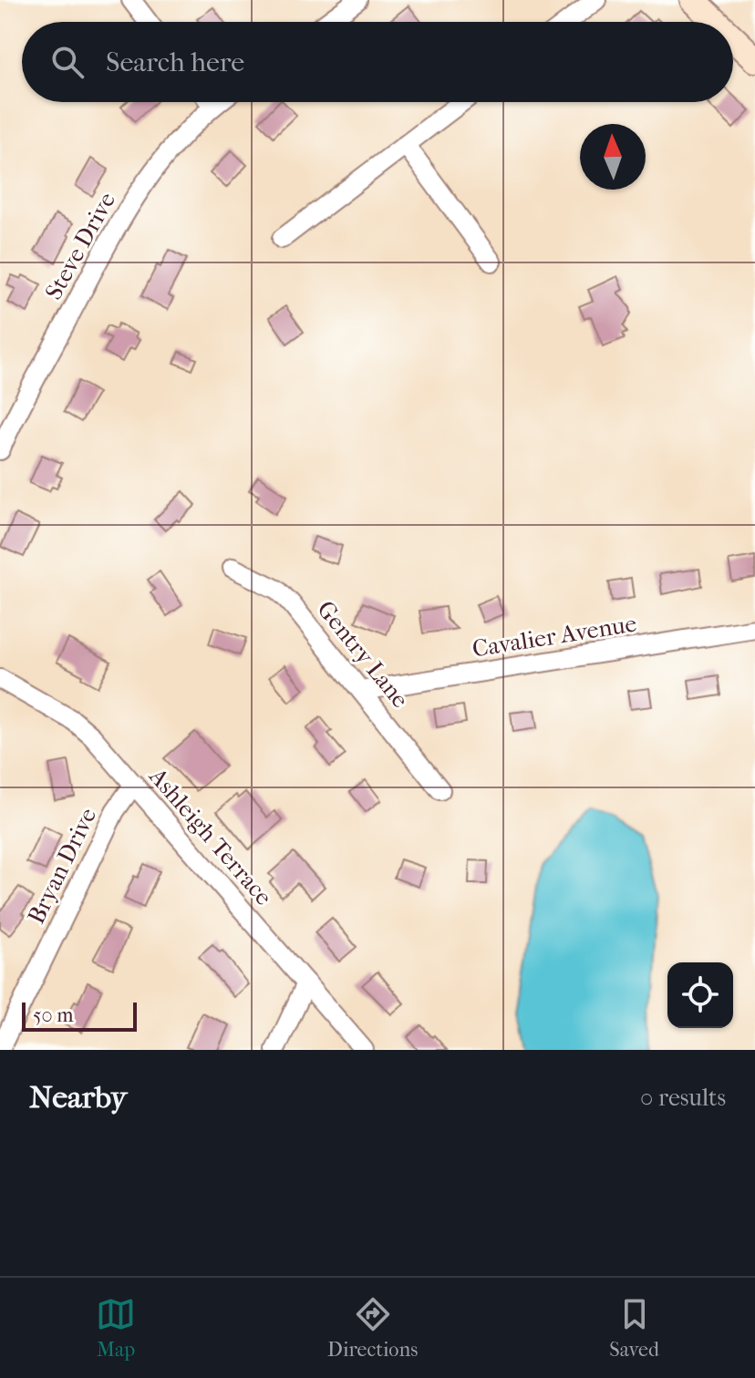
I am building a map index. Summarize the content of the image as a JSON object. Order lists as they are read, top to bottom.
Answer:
{
  "streets": {
    "street": [
      "Steve Drive",
      "Cavalier Avenue",
      "Gentry Lane",
      "Ashleigh Terrace",
      "Bryan Drive"
    ]
  },
  "crossings": [
    ["Cavalier Avenue", "Gentry Lane"],
    ["Ashleigh Terrace", "Bryan Drive"]
  ],
  "scale_bar": "50 m",
  "north": "top",
  "page": {
    "search": "Search here",
    "scale": "50 m",
    "heading": ["Nearby", "0 results"],
    "nav": ["Map", "Directions", "Saved"]
  }
}
